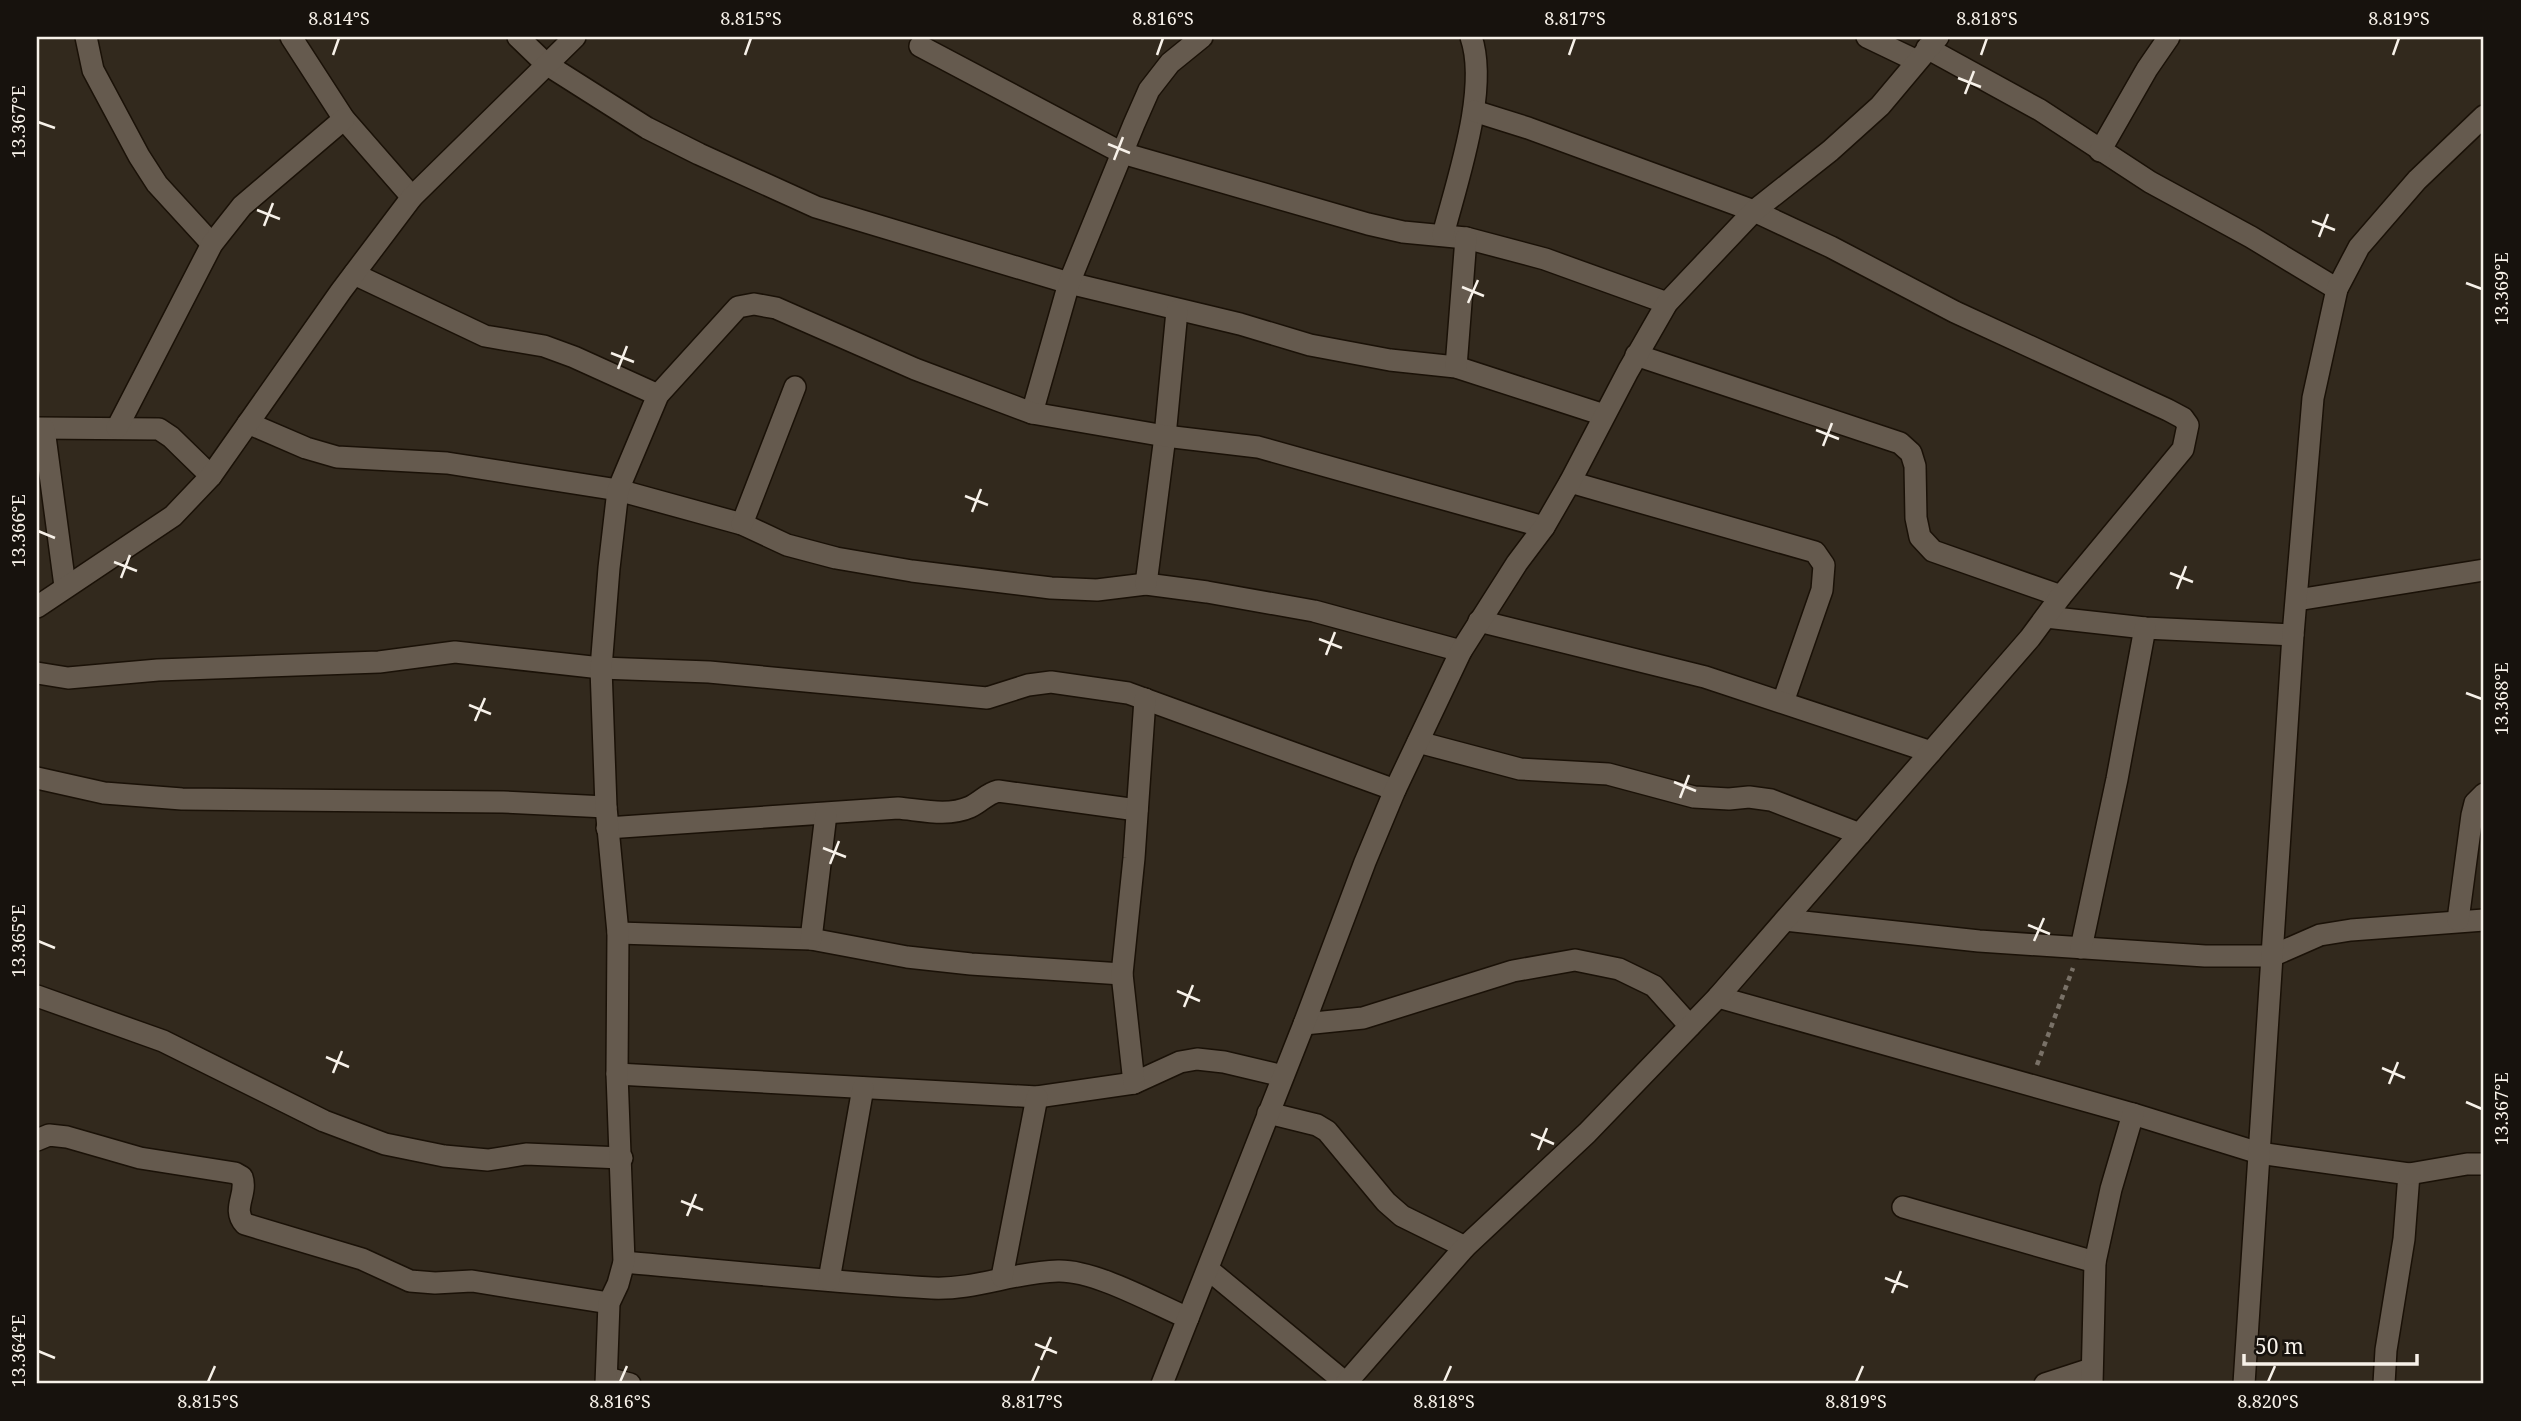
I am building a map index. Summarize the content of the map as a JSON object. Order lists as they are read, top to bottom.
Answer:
{
  "scale_bar": "50 m",
  "coordinates": [
    "8.814°S",
    "8.815°S",
    "8.816°S",
    "8.817°S",
    "8.818°S",
    "8.819°S",
    "13.367°E",
    "13.369°E",
    "13.366°E",
    "13.368°E",
    "13.365°E",
    "13.364°E",
    "8.820°S"
  ]
}
